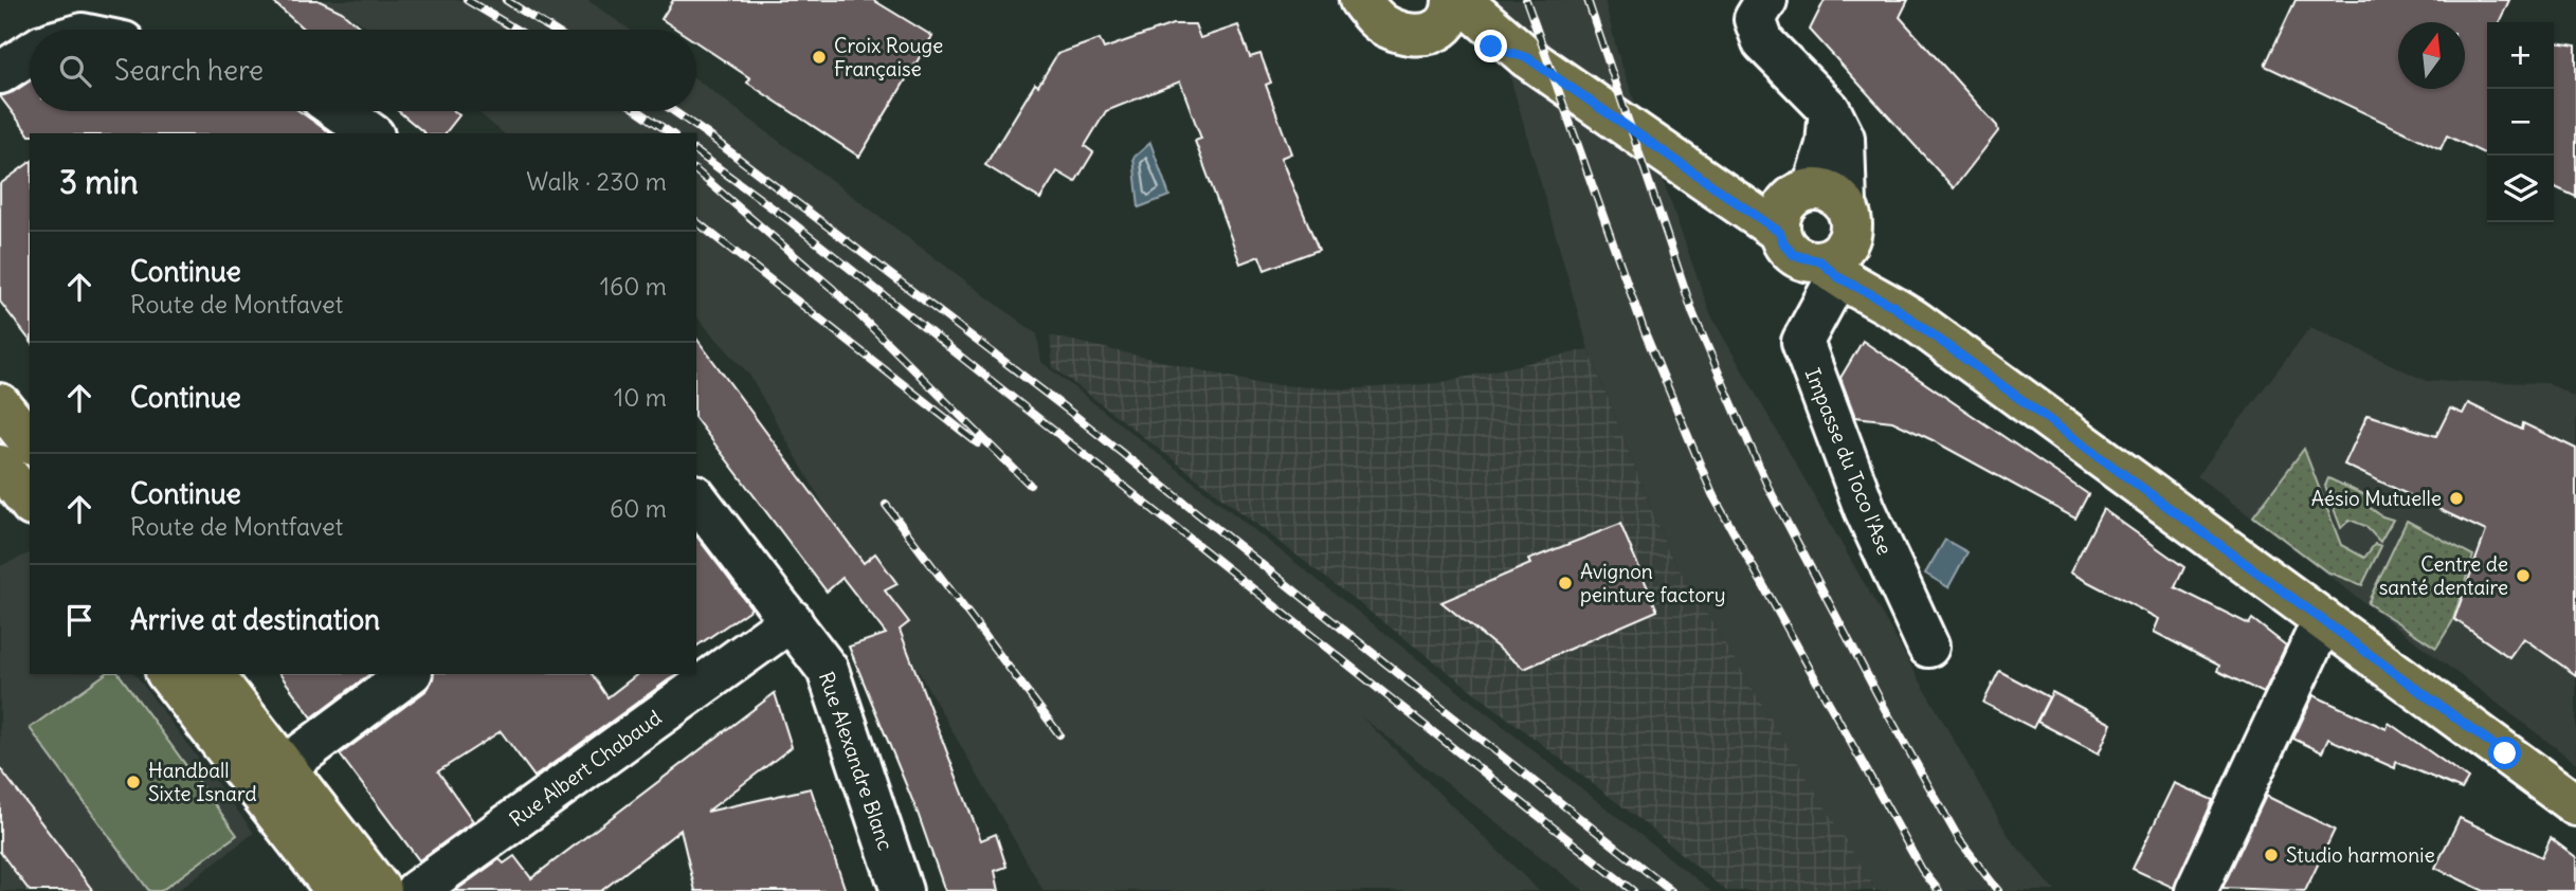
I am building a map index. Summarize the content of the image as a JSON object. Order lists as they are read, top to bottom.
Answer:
{
  "streets": {
    "street": ["Impasse du Toco l'Ase", "Rue Alexandre Blanc", "Rue Albert Chabaud"]
  },
  "crossings": [
    ["Rue Alexandre Blanc", "Rue Albert Chabaud"]
  ],
  "places": [
    "Croix Rouge Française",
    "Aésio Mutuelle",
    "Centre de santé dentaire",
    "Avignon peinture factory",
    "Handball Sixte Isnard",
    "Studio harmonie"
  ],
  "north": "top",
  "page": {
    "map_buttons": ["+", "−"],
    "search": "Search here",
    "heading": ["3 min", "Walk · 230 m"],
    "list": [
      ["Continue", "Route de Montfavet", "160 m"],
      ["Continue", "10 m"],
      ["Continue", "Route de Montfavet", "60 m"],
      "Arrive at destination"
    ]
  }
}
